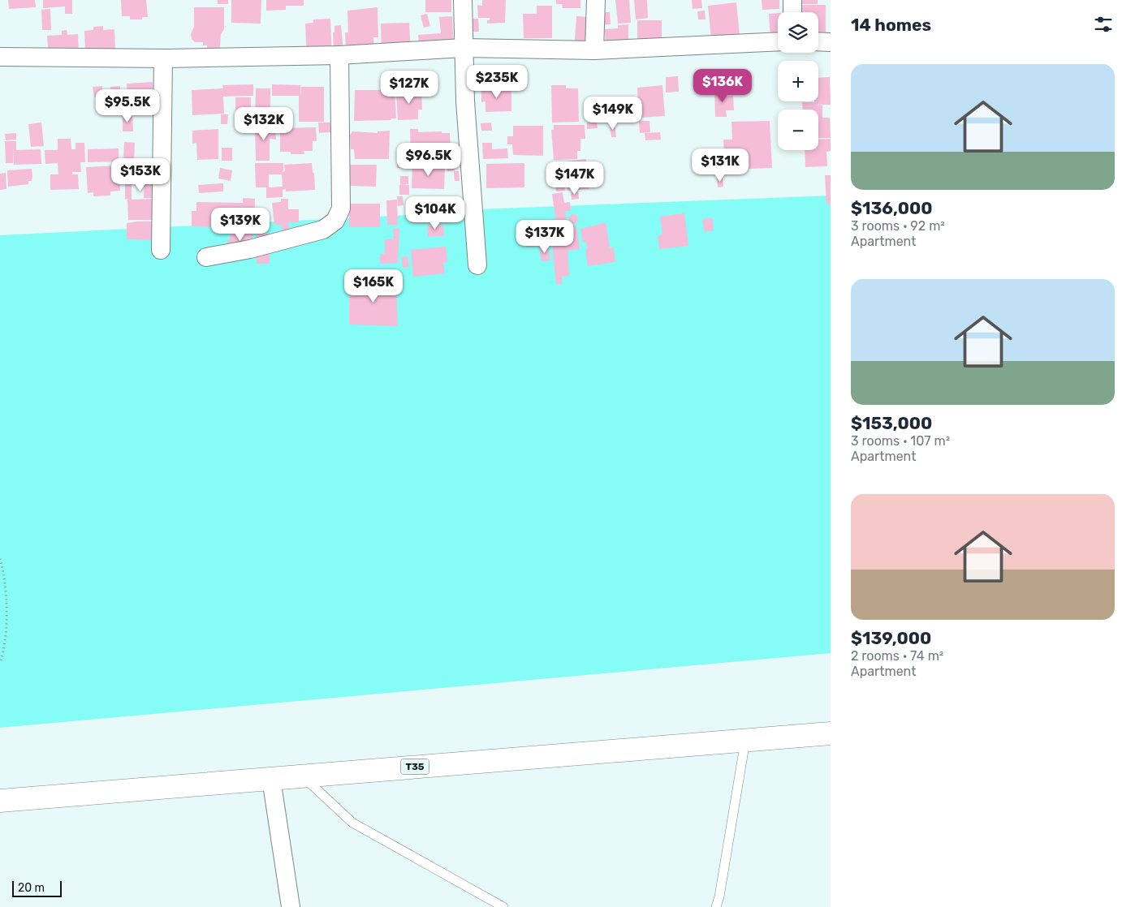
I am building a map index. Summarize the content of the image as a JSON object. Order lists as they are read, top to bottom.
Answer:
{
  "streets": {
    "highway": ["T35"]
  },
  "scale_bar": "20 m",
  "page": {
    "heading": "14 homes",
    "map_buttons": ["+", "−"],
    "list": [
      {
        "name": "$136,000",
        "note": "3 rooms · 92 m² · Apartment"
      },
      {
        "name": "$153,000",
        "note": "3 rooms · 107 m² · Apartment"
      },
      {
        "name": "$139,000",
        "note": "2 rooms · 74 m² · Apartment"
      }
    ],
    "price": [
      "$235K",
      "$136K",
      "$127K",
      "$95.5K",
      "$149K",
      "$132K",
      "$96.5K",
      "$131K",
      "$153K",
      "$147K",
      "$104K",
      "$139K",
      "$137K",
      "$165K"
    ],
    "scale": "20 m"
  }
}
